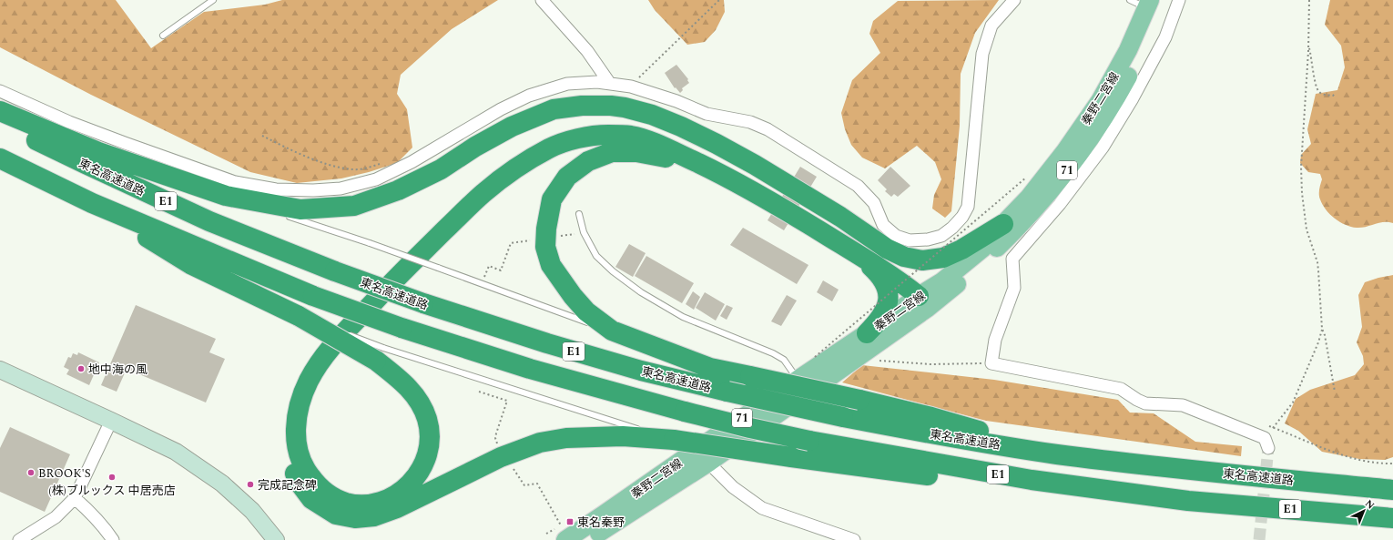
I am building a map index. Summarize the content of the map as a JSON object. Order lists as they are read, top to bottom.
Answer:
{
  "streets": {
    "highway": ["東名高速道路", "E1"],
    "main road": ["秦野二宮線", "71"]
  },
  "places": {
    "other": [
      "地中海の風",
      "BROOK'S",
      "(株)ブルックス 中居売店",
      "完成記念碑"
    ],
    "transit": ["東名秦野"]
  },
  "north": "top right"
}
